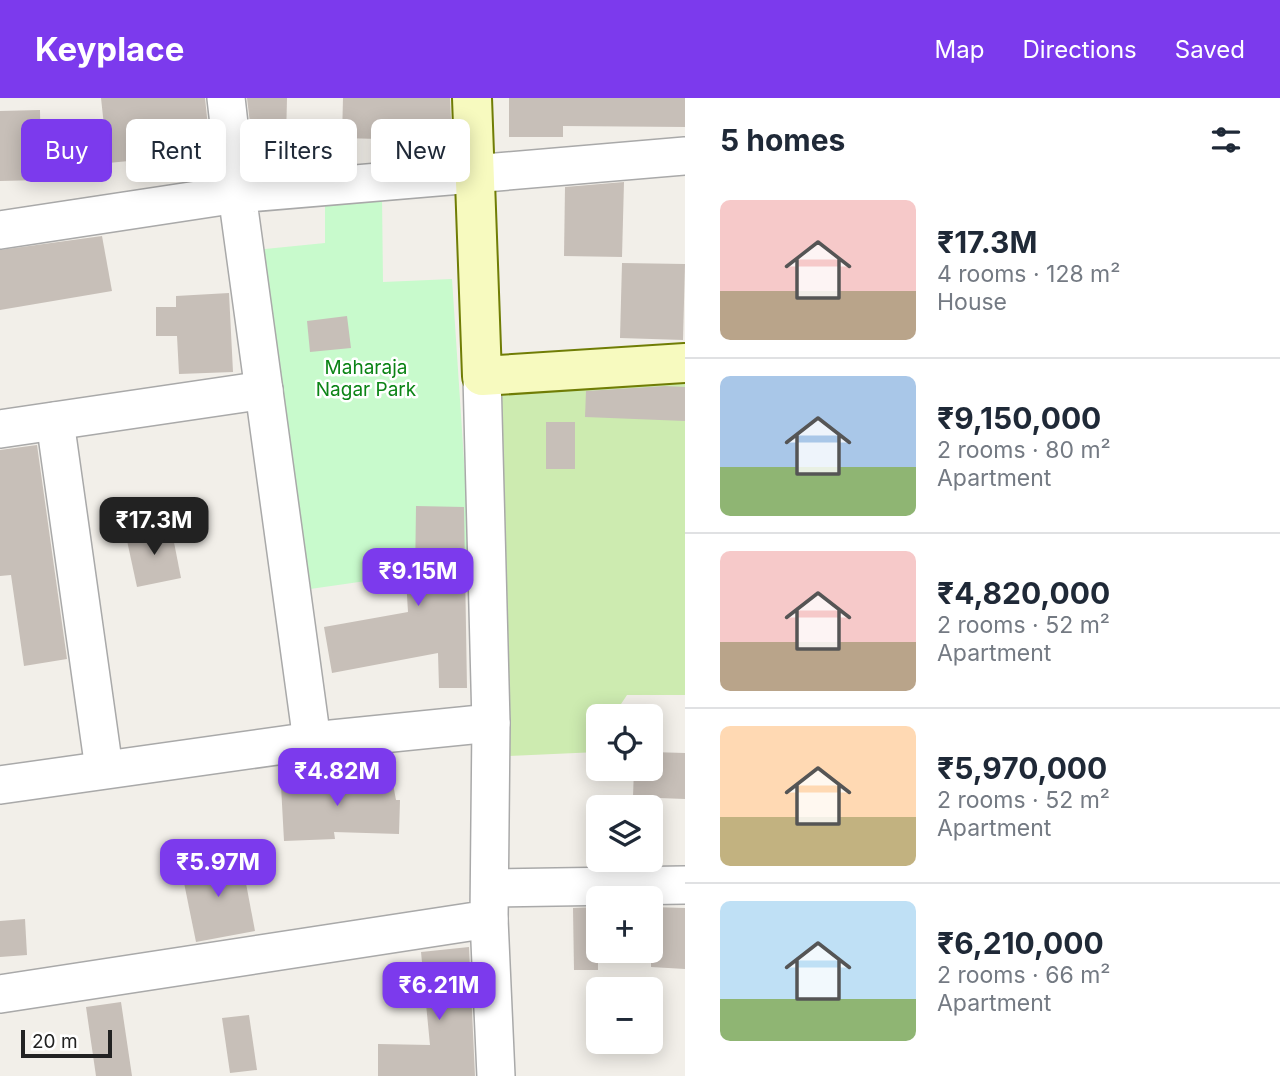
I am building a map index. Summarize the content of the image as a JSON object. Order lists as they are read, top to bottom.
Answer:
{
  "parks": ["Maharaja Nagar Park"],
  "scale_bar": "20 m",
  "page": {
    "header": "Keyplace",
    "nav": ["Map", "Directions", "Saved"],
    "heading": "5 homes",
    "chip": [
      "Buy",
      "Rent",
      "Filters",
      "New"
    ],
    "list": [
      {
        "name": "₹17.3M",
        "note": "4 rooms · 128 m² · House"
      },
      {
        "name": "₹9,150,000",
        "note": "2 rooms · 80 m² · Apartment"
      },
      {
        "name": "₹4,820,000",
        "note": "2 rooms · 52 m² · Apartment"
      },
      {
        "name": "₹5,970,000",
        "note": "2 rooms · 52 m² · Apartment"
      },
      {
        "name": "₹6,210,000",
        "note": "2 rooms · 66 m² · Apartment"
      }
    ],
    "price": [
      "₹17.3M",
      "₹9.15M",
      "₹4.82M",
      "₹5.97M",
      "₹6.21M"
    ],
    "map_buttons": ["+", "−"],
    "scale": "20 m"
  }
}
